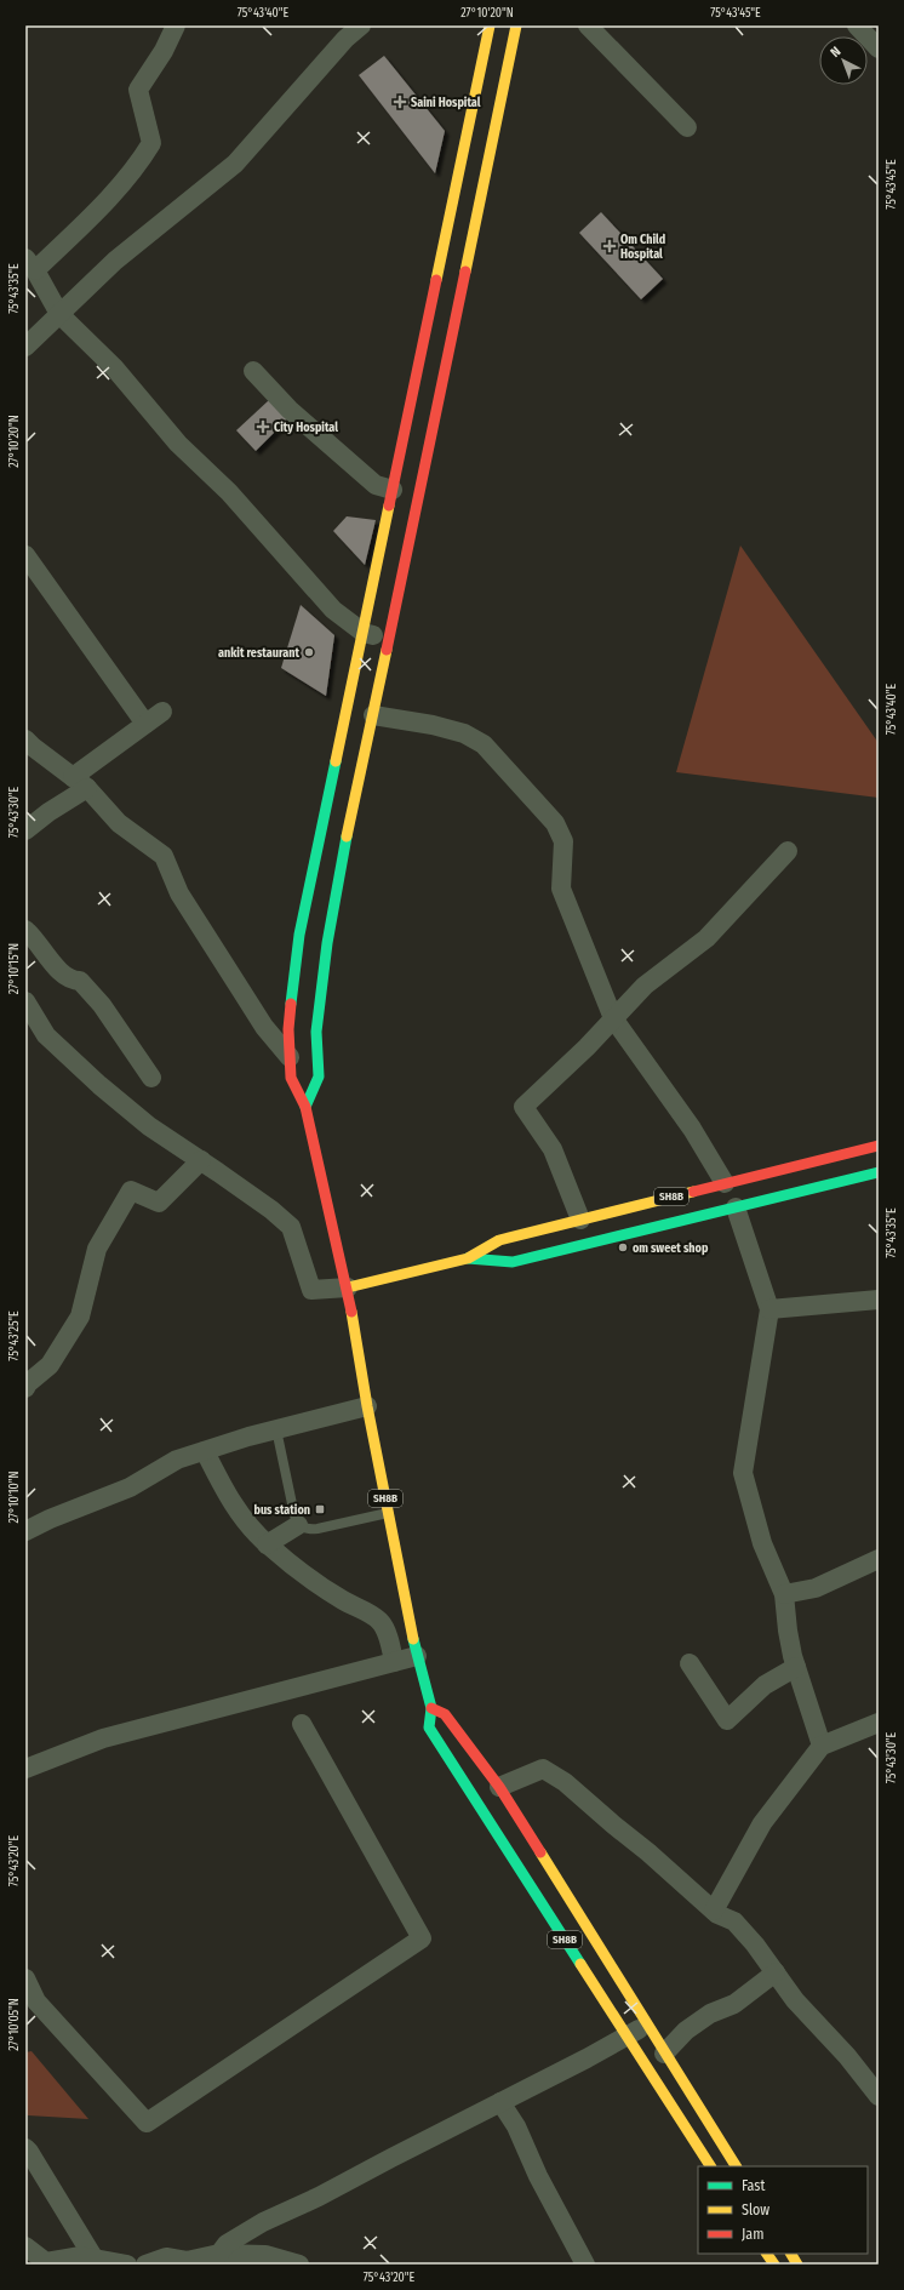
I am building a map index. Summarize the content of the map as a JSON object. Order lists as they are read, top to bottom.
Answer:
{
  "streets": {
    "main road": ["SH8B"]
  },
  "places": {
    "health": ["Saini Hospital", "Om Child Hospital", "City Hospital"],
    "other": ["ankit restaurant", "om sweet shop"],
    "transit": ["bus station"]
  },
  "legend": ["Fast", "Slow", "Jam"],
  "north": "top left",
  "coordinates": [
    "75°43'40\"E",
    "27°10'20\"N",
    "75°43'45\"E",
    "75°43'35\"E",
    "75°43'30\"E",
    "27°10'15\"N",
    "75°43'25\"E",
    "27°10'10\"N",
    "75°43'20\"E",
    "27°10'05\"N"
  ]
}
